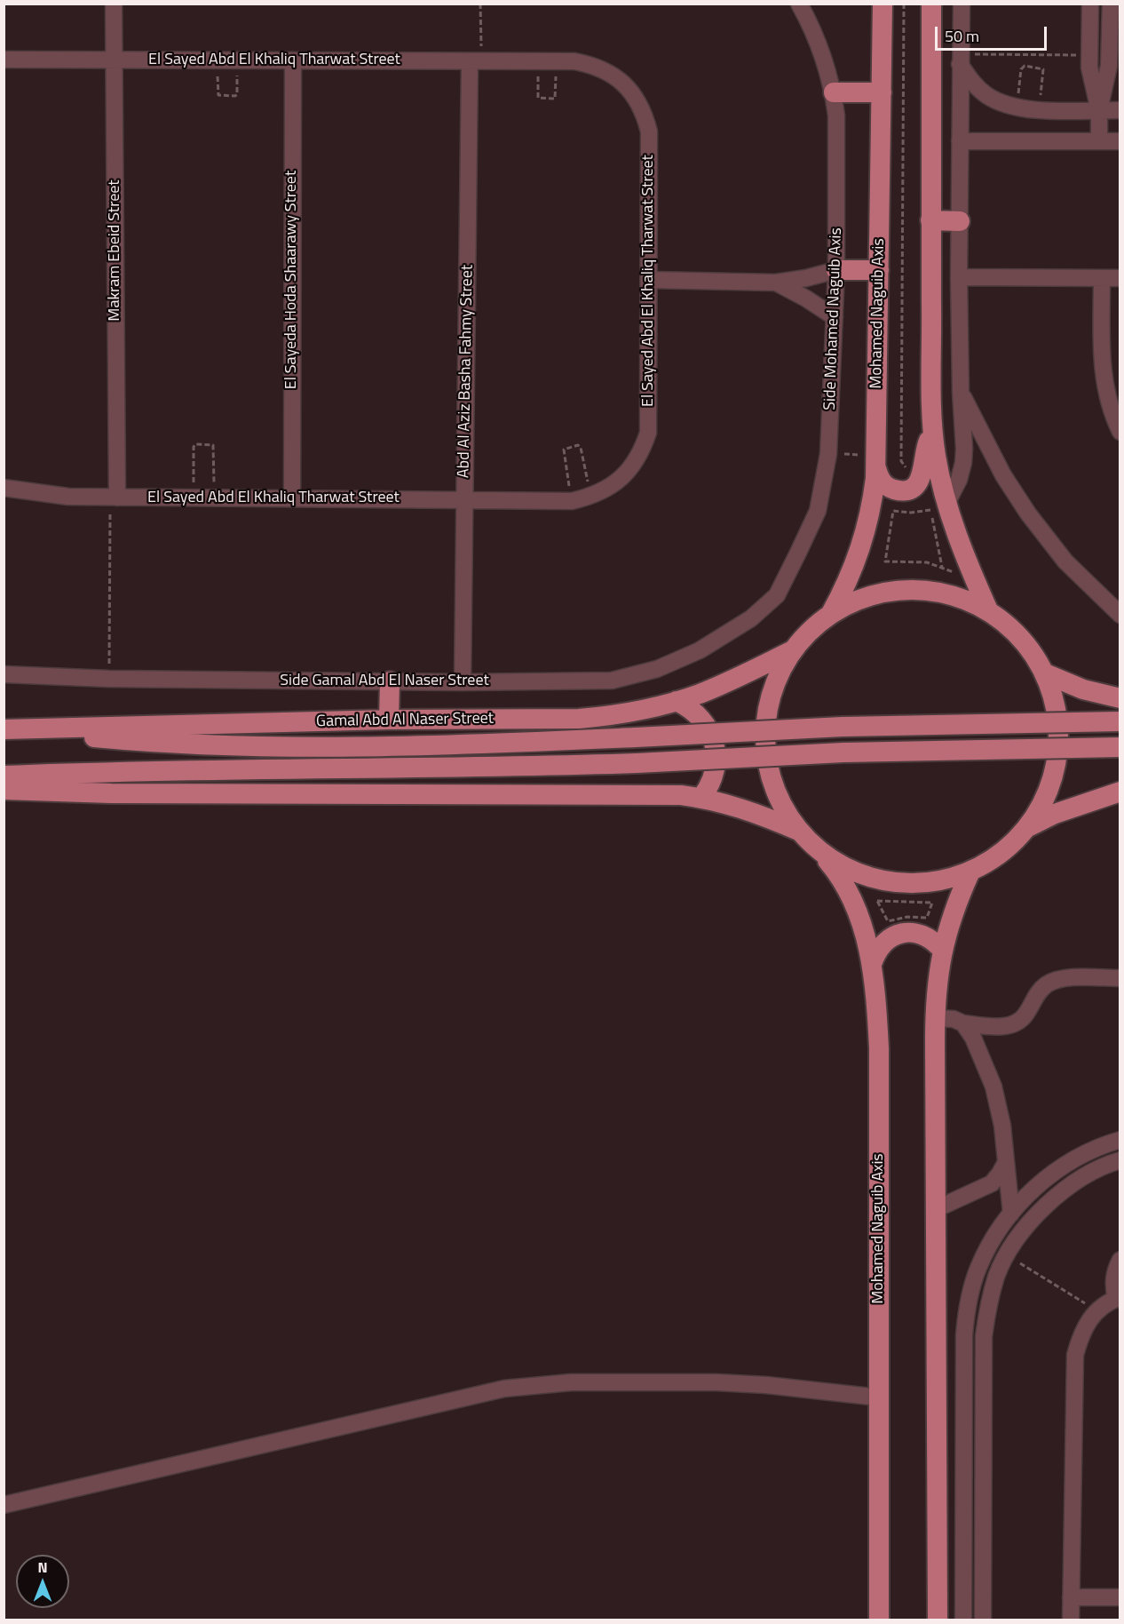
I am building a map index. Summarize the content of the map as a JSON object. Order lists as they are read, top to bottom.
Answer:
{
  "streets": {
    "main road": ["Mohamed Naguib Axis", "Gamal Abd Al Naser Street"],
    "street": [
      "El Sayed Abd El Khaliq Tharwat Street",
      "Makram Ebeid Street",
      "El Sayeda Hoda Shaarawy Street",
      "Side Mohamed Naguib Axis",
      "Abd Al Aziz Basha Fahmy Street",
      "Side Gamal Abd El Naser Street"
    ]
  },
  "crossings": [
    ["El Sayed Abd El Khaliq Tharwat Street", "Makram Ebeid Street"],
    ["El Sayed Abd El Khaliq Tharwat Street", "El Sayeda Hoda Shaarawy Street"],
    ["El Sayed Abd El Khaliq Tharwat Street", "Abd Al Aziz Basha Fahmy Street"],
    ["Side Mohamed Naguib Axis", "Side Gamal Abd El Naser Street"],
    ["Abd Al Aziz Basha Fahmy Street", "Side Gamal Abd El Naser Street"]
  ],
  "scale_bar": "50 m",
  "north": "top"
}
